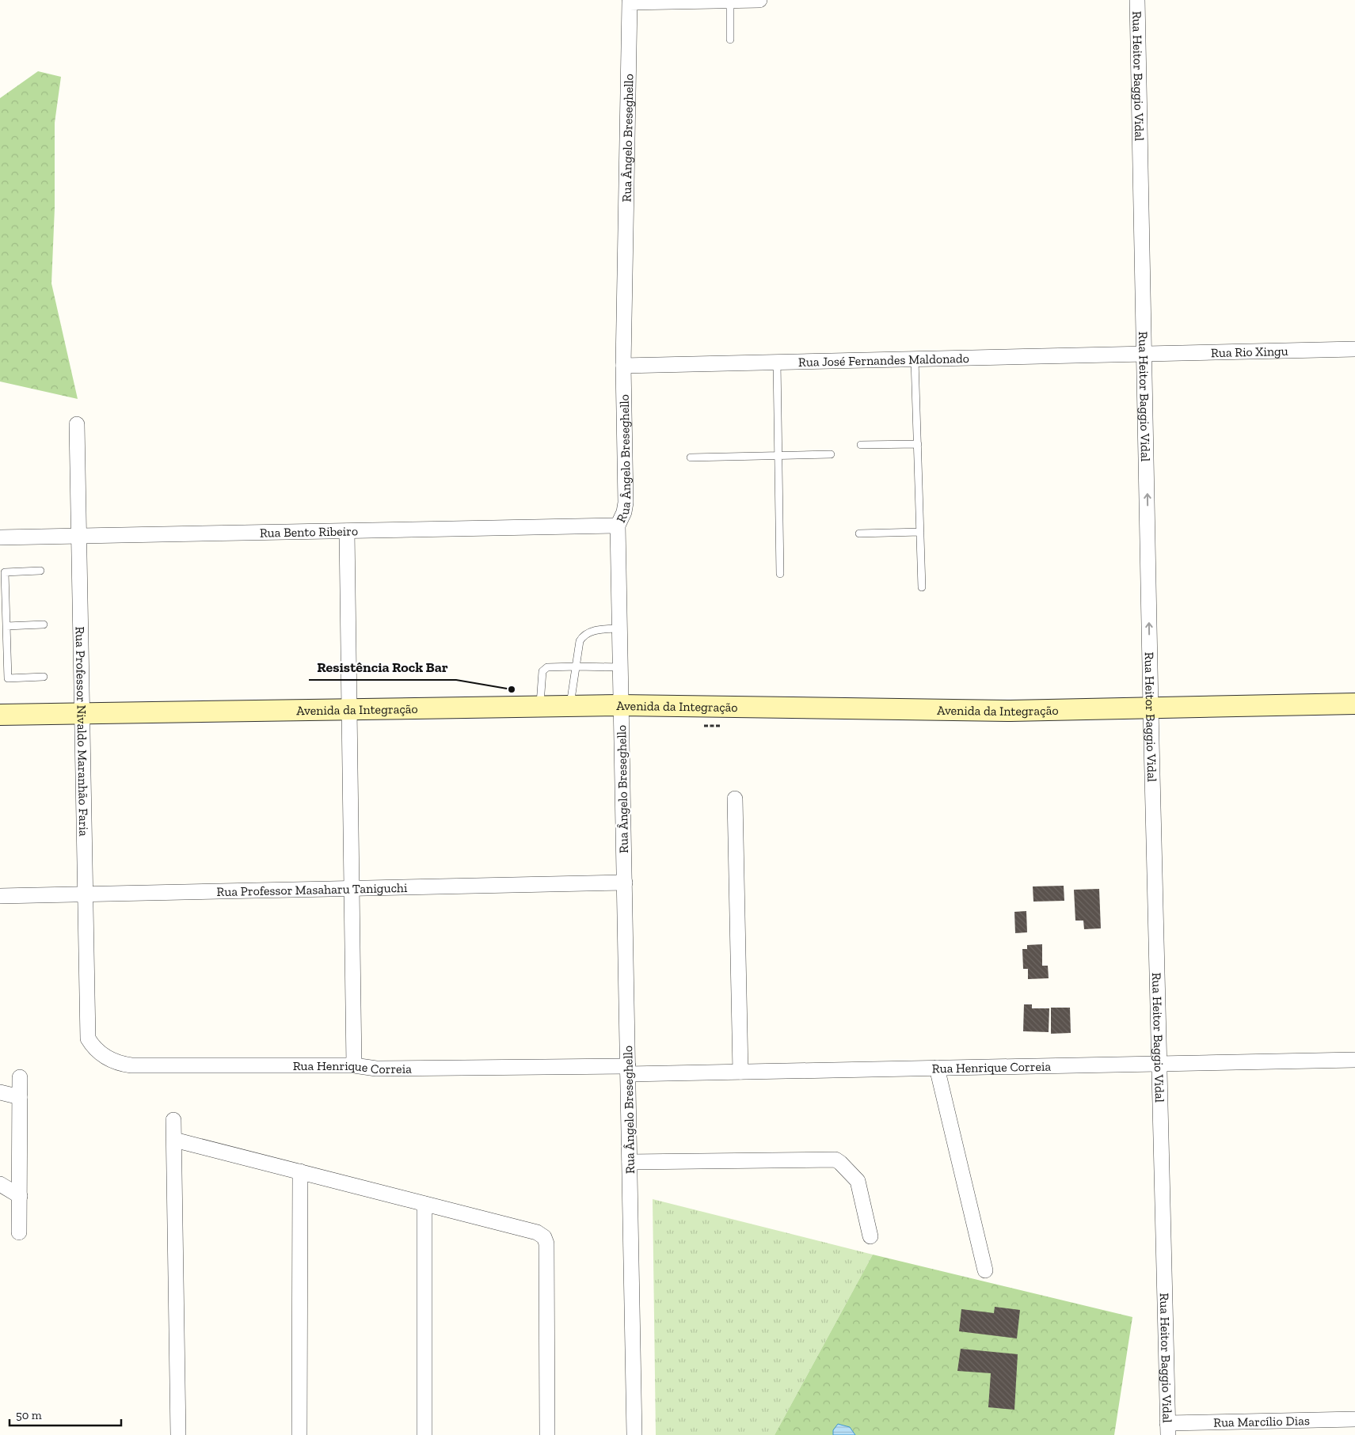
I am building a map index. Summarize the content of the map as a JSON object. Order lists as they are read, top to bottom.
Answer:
{
  "streets": {
    "main road": ["Avenida da Integração"],
    "street": [
      "Rua Heitor Baggio Vidal",
      "Rua Ângelo Breseghello",
      "Rua Rio Xingu",
      "Rua José Fernandes Maldonado",
      "Rua Bento Ribeiro",
      "Rua Professor Nivaldo Maranhão Faria",
      "Rua Professor Masaharu Taniguchi",
      "Rua Henrique Correia",
      "Rua Marcílio Dias"
    ]
  },
  "crossings": [
    ["Rua Heitor Baggio Vidal", "Rua Rio Xingu"],
    ["Rua Heitor Baggio Vidal", "Rua José Fernandes Maldonado"],
    ["Rua Heitor Baggio Vidal", "Avenida da Integração"],
    ["Rua Heitor Baggio Vidal", "Rua Henrique Correia"],
    ["Rua Heitor Baggio Vidal", "Rua Marcílio Dias"],
    ["Rua Ângelo Breseghello", "Rua José Fernandes Maldonado"],
    ["Rua Ângelo Breseghello", "Rua Bento Ribeiro"],
    ["Rua Ângelo Breseghello", "Avenida da Integração"],
    ["Rua Ângelo Breseghello", "Rua Professor Masaharu Taniguchi"],
    ["Rua Ângelo Breseghello", "Rua Henrique Correia"],
    ["Rua Rio Xingu", "Rua José Fernandes Maldonado"],
    ["Rua Bento Ribeiro", "Rua Professor Nivaldo Maranhão Faria"],
    ["Avenida da Integração", "Rua Professor Nivaldo Maranhão Faria"],
    ["Rua Professor Nivaldo Maranhão Faria", "Rua Professor Masaharu Taniguchi"],
    ["Rua Professor Nivaldo Maranhão Faria", "Rua Henrique Correia"]
  ],
  "places": ["Resistência Rock Bar"],
  "scale_bar": "50 m"
}
